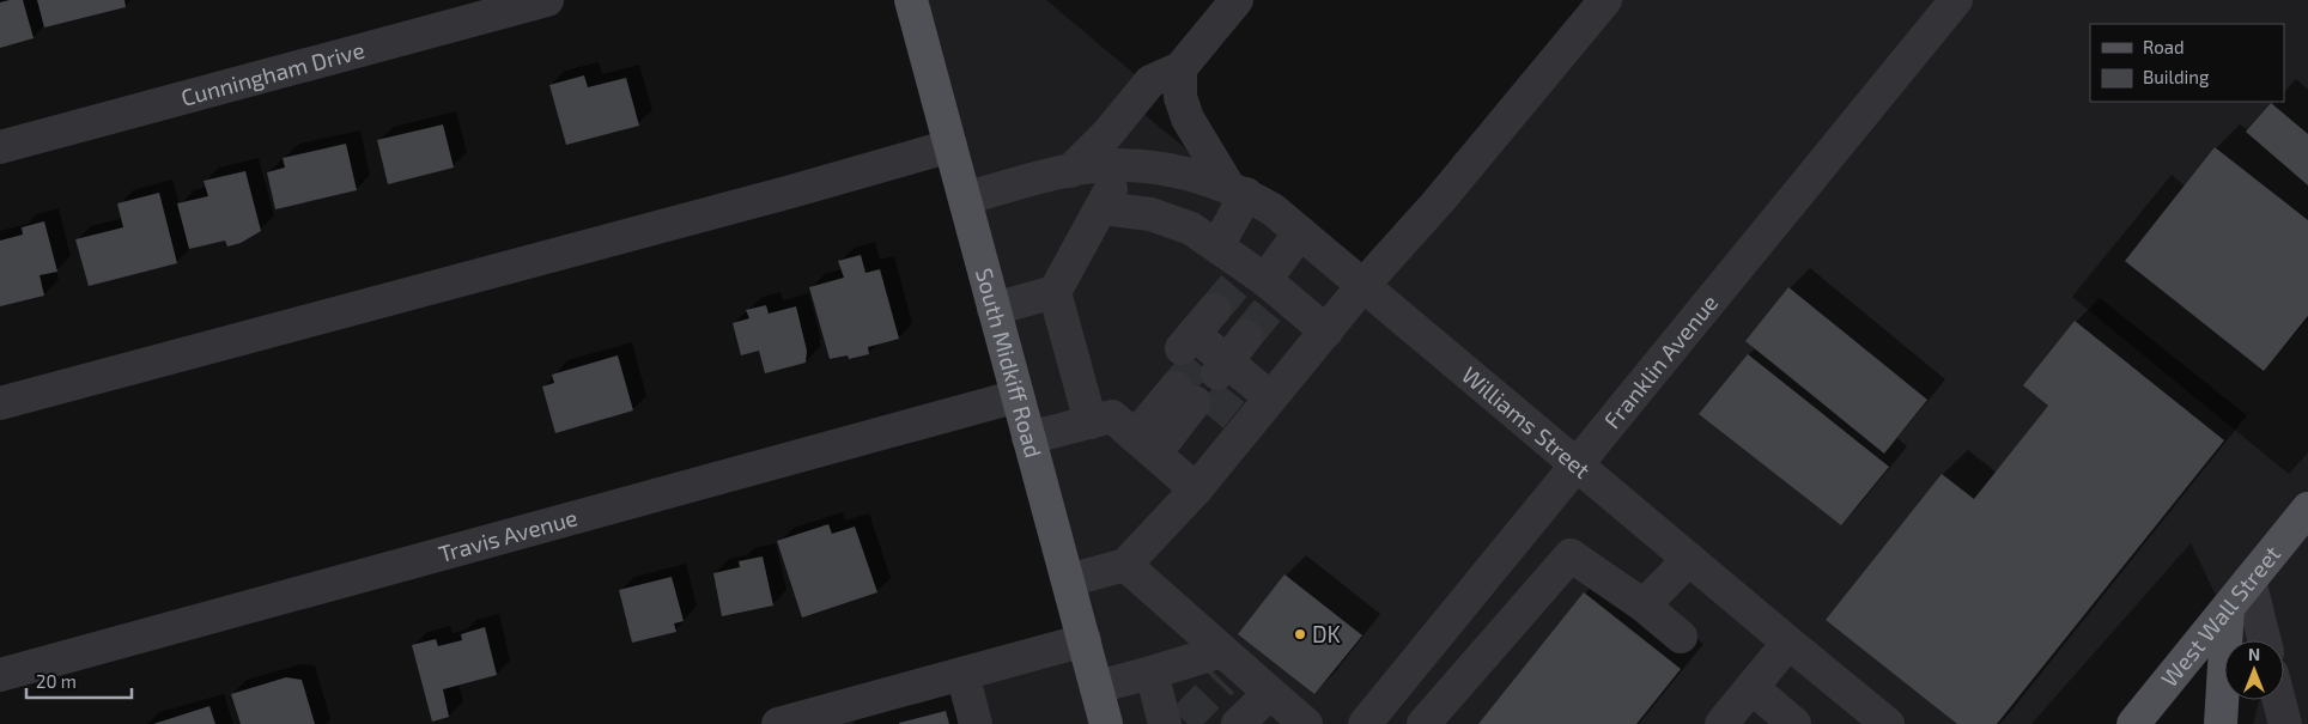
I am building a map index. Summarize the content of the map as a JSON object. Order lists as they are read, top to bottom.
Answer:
{
  "streets": {
    "main road": ["South Midkiff Road", "West Wall Street"],
    "street": [
      "Cunningham Drive",
      "Franklin Avenue",
      "Williams Street",
      "Travis Avenue"
    ]
  },
  "crossings": [
    ["Franklin Avenue", "Williams Street"],
    ["South Midkiff Road", "Travis Avenue"]
  ],
  "places": ["DK"],
  "legend": ["Road", "Building"],
  "scale_bar": "20 m",
  "north": "top"
}
